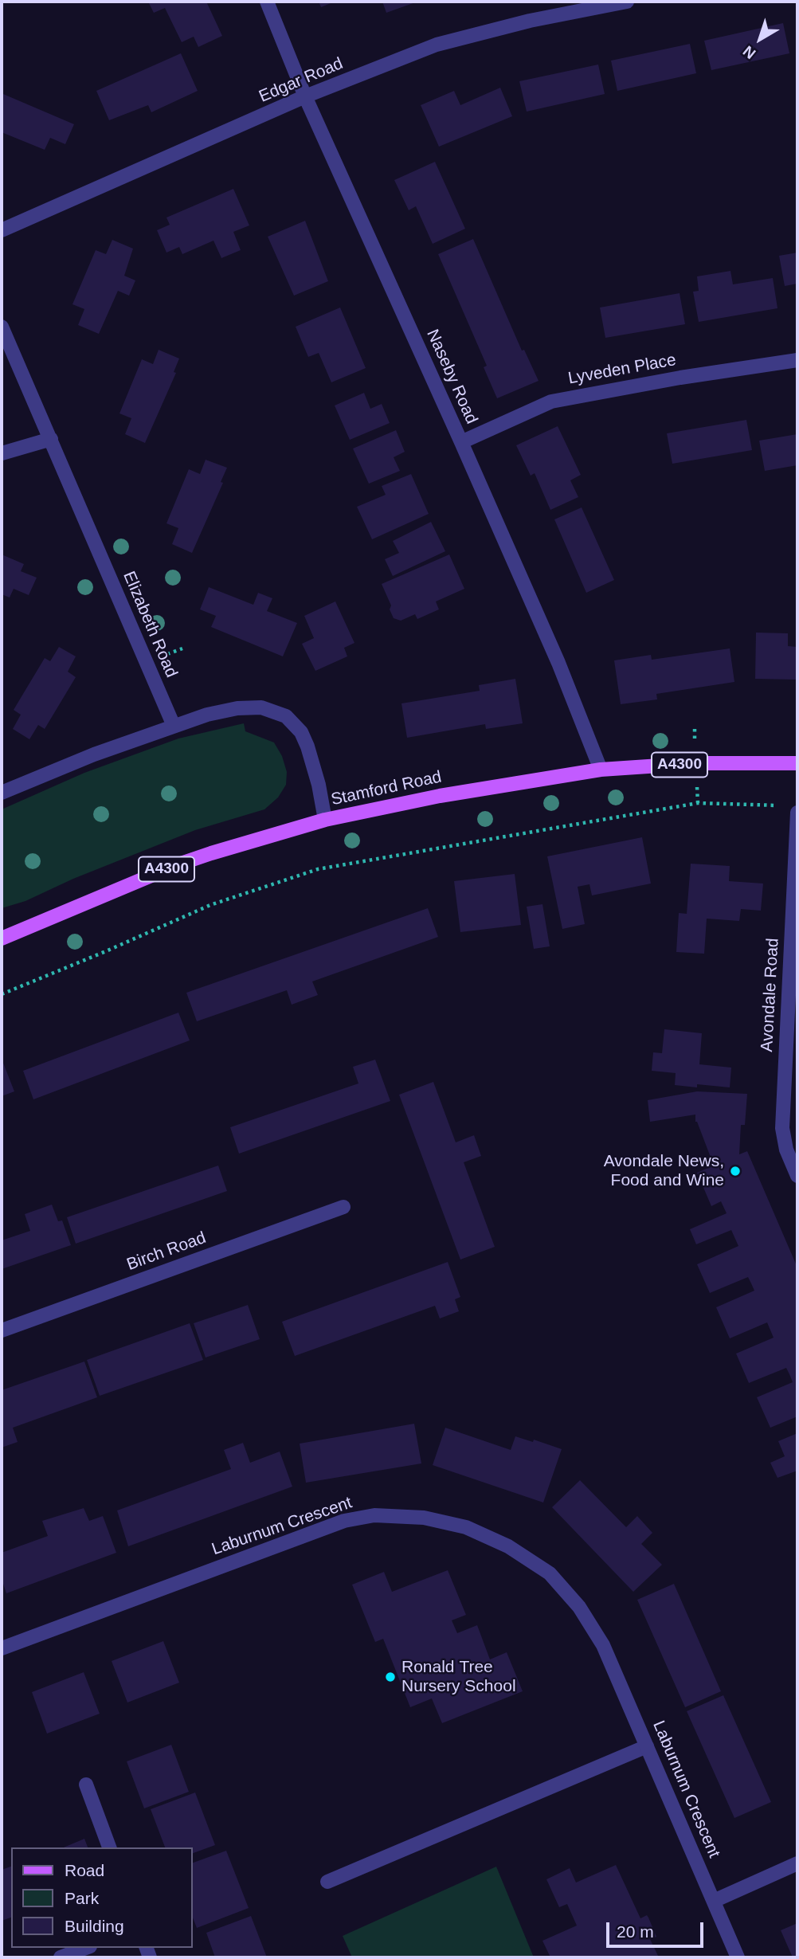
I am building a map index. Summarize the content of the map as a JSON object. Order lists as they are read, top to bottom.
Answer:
{
  "streets": {
    "main road": ["A4300", "Stamford Road"],
    "street": [
      "Edgar Road",
      "Lyveden Place",
      "Naseby Road",
      "Elizabeth Road",
      "Avondale Road",
      "Birch Road",
      "Laburnum Crescent"
    ]
  },
  "crossings": [
    ["Edgar Road", "Naseby Road"],
    ["Lyveden Place", "Naseby Road"],
    ["Naseby Road", "Stamford Road"]
  ],
  "places": ["Avondale News, Food and Wine", "Ronald Tree Nursery School"],
  "legend": ["Road", "Park", "Building"],
  "scale_bar": "20 m",
  "north": "bottom left"
}
